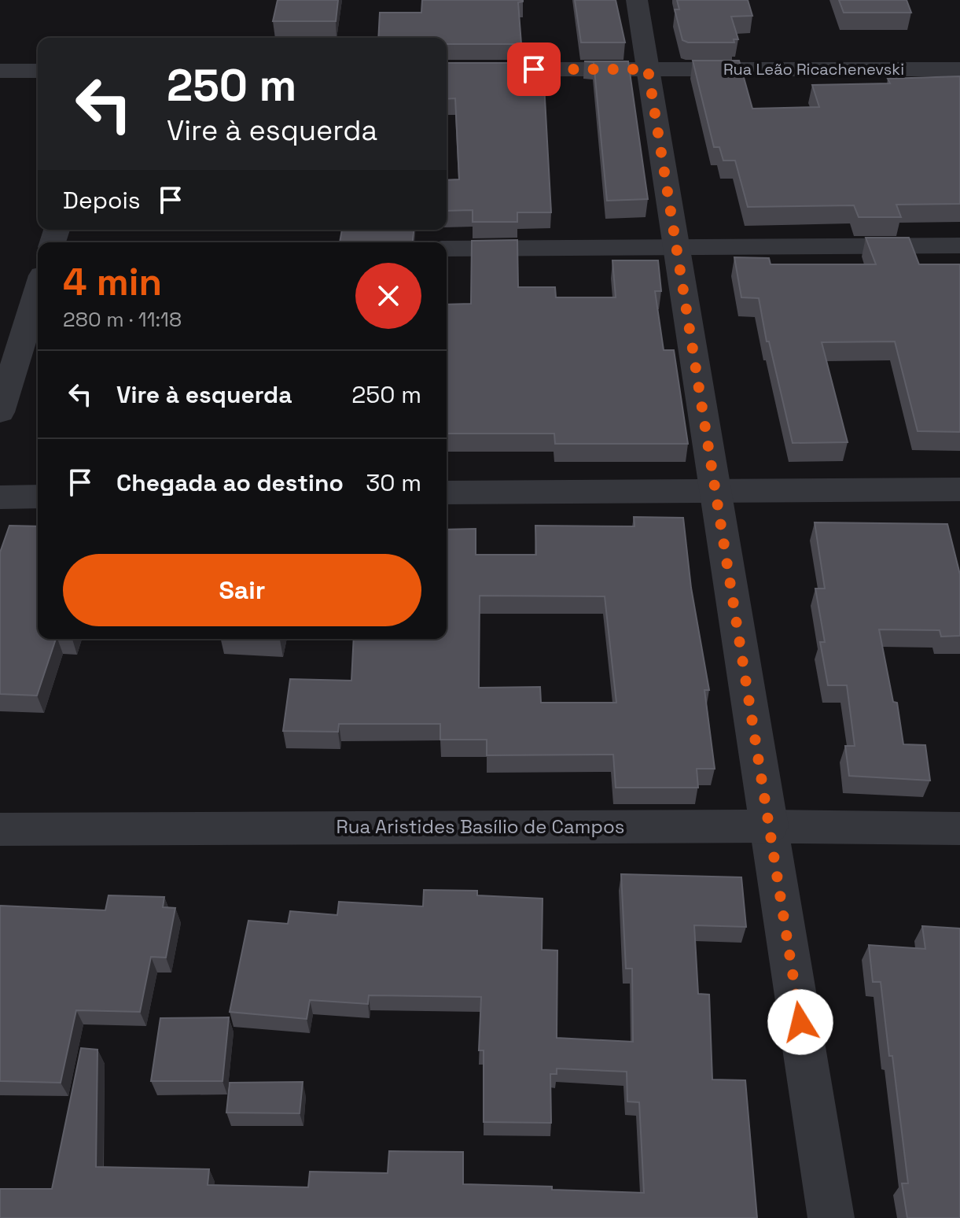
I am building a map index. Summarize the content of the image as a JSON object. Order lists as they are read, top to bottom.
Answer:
{
  "streets": {
    "street": ["Rua Leão Ricachenevski", "Rua Aristides Basílio de Campos"]
  },
  "page": {
    "turn": ["250 m", "Vire à esquerda"],
    "then": "Depois",
    "heading": ["4 min", "280 m · 11:18"],
    "list": [
      {
        "name": "Vire à esquerda",
        "value": "250 m"
      },
      {
        "name": "Chegada ao destino",
        "value": "30 m"
      }
    ],
    "buttons": "Sair"
  }
}
